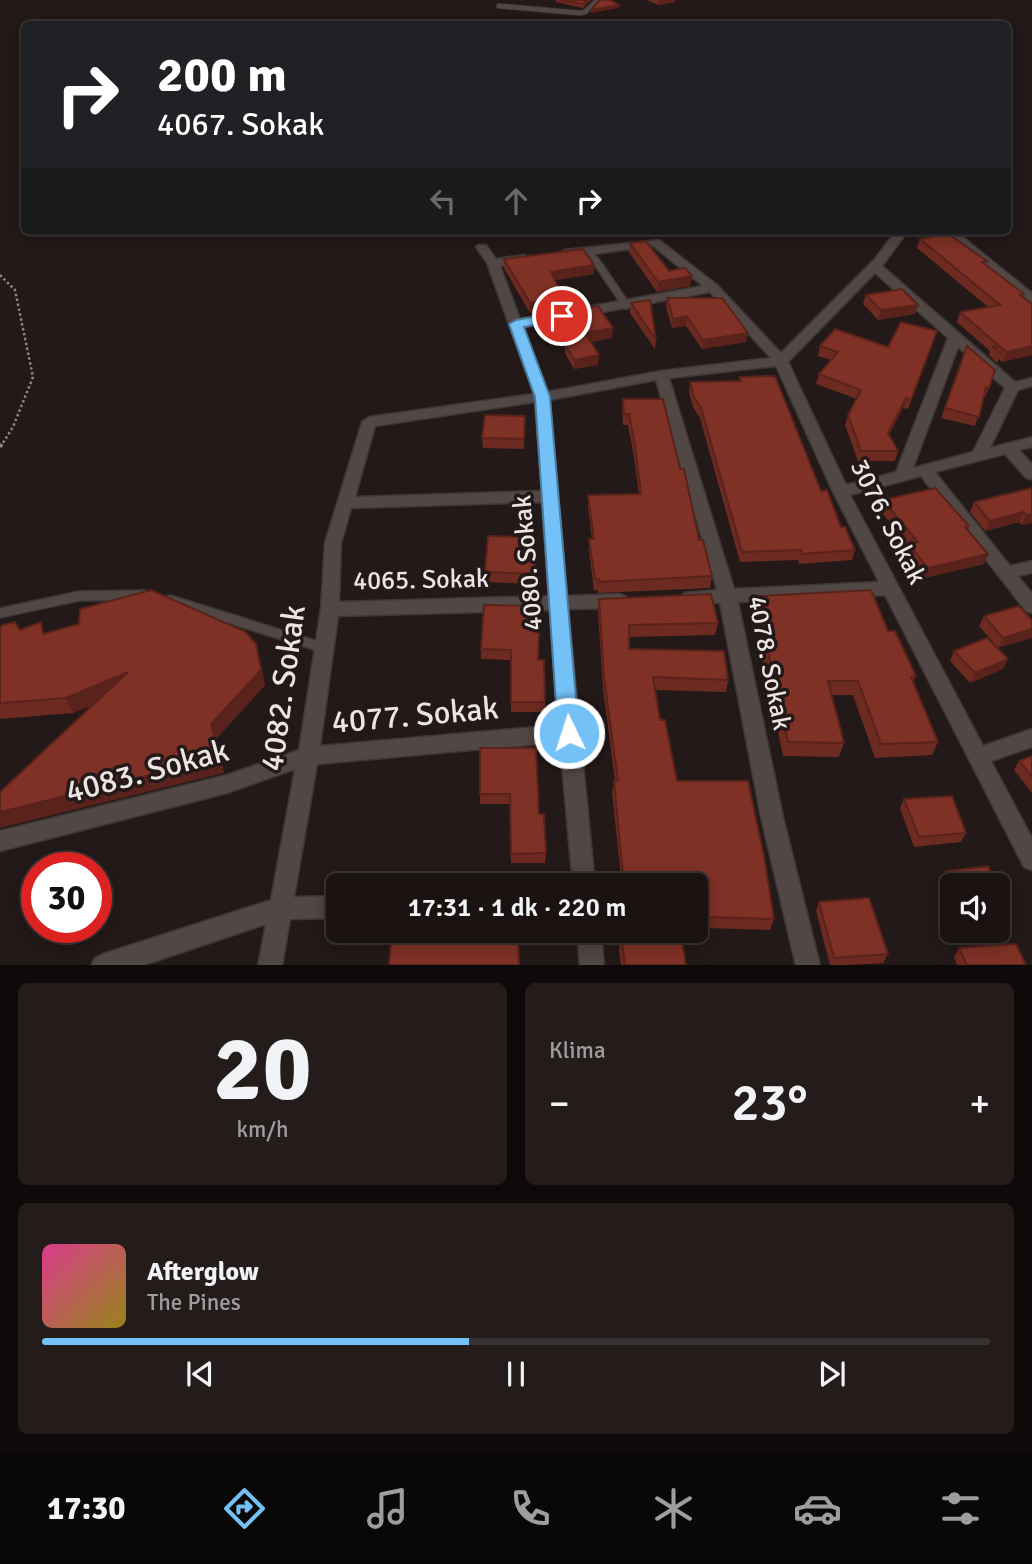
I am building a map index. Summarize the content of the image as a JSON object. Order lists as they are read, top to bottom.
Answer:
{
  "streets": {
    "street": [
      "3076. Sokak",
      "4080. Sokak",
      "4065. Sokak",
      "4078. Sokak",
      "4082. Sokak",
      "4077. Sokak",
      "4083. Sokak"
    ]
  },
  "crossings": [
    ["4080. Sokak", "4065. Sokak"],
    ["4080. Sokak", "4082. Sokak"],
    ["4080. Sokak", "4077. Sokak"],
    ["4065. Sokak", "4082. Sokak"],
    ["4082. Sokak", "4077. Sokak"],
    ["4082. Sokak", "4083. Sokak"],
    ["4077. Sokak", "4083. Sokak"]
  ],
  "page": {
    "turn": ["200 m", "4067. Sokak"],
    "limit": "30",
    "trip": "17:31 · 1 dk · 220 m",
    "tile": [
      ["20", "km/h"],
      "Klima"
    ],
    "heat": ["−", "23°", "+"],
    "song": ["Afterglow", "The Pines"],
    "tabs": "17:30"
  }
}
